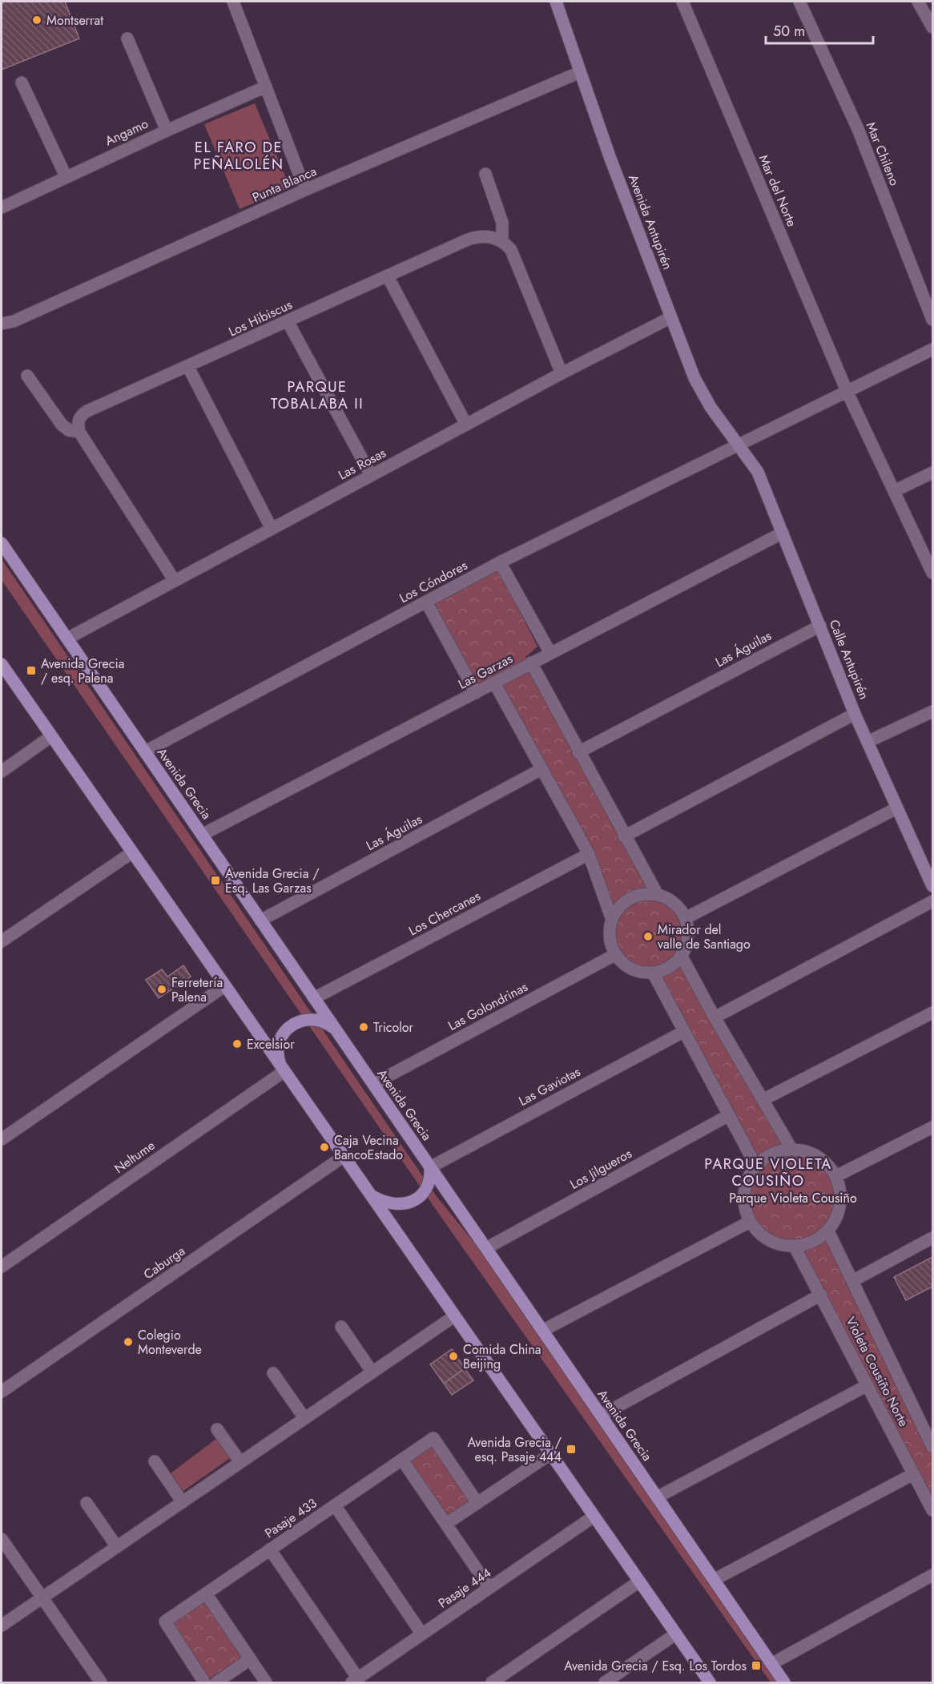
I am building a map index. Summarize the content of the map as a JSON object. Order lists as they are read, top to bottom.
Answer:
{
  "streets": {
    "main road": ["Avenida Grecia"],
    "street": [
      "Angamo",
      "Mar Chileno",
      "Punta Blanca",
      "Mar del Norte",
      "Avenida Antupirén",
      "Los Hibiscus",
      "Las Rosas",
      "Los Cóndores",
      "Las Águilas",
      "Calle Antupirén",
      "Las Garzas",
      "Los Chercanes",
      "Las Golondrinas",
      "Las Gaviotas",
      "Neltume",
      "Los Jilgueros",
      "Caburga",
      "Violeta Cousiño Norte",
      "Pasaje 433",
      "Pasaje 444"
    ]
  },
  "crossings": [
    ["Punta Blanca", "Avenida Antupirén"],
    ["Mar del Norte", "Los Cóndores"],
    ["Avenida Antupirén", "Las Rosas"],
    ["Avenida Antupirén", "Los Cóndores"],
    ["Avenida Antupirén", "Calle Antupirén"],
    ["Las Rosas", "Avenida Grecia"],
    ["Los Cóndores", "Calle Antupirén"],
    ["Los Cóndores", "Avenida Grecia"],
    ["Las Águilas", "Calle Antupirén"],
    ["Las Águilas", "Avenida Grecia"],
    ["Calle Antupirén", "Las Garzas"],
    ["Las Garzas", "Avenida Grecia"],
    ["Avenida Grecia", "Los Chercanes"],
    ["Avenida Grecia", "Las Golondrinas"],
    ["Avenida Grecia", "Las Gaviotas"],
    ["Avenida Grecia", "Los Jilgueros"]
  ],
  "districts": ["EL FARO DE PEÑALOLÉN", "PARQUE TOBALABA II", "PARQUE VIOLETA COUSIÑO"],
  "parks": ["Parque Violeta Cousiño"],
  "places": {
    "other": [
      "Montserrat",
      "Mirador del valle de Santiago",
      "Ferretería Palena",
      "Tricolor",
      "Excelsior",
      "Caja Vecina BancoEstado",
      "Colegio Monteverde",
      "Comida China Beijing"
    ],
    "transit": [
      "Avenida Grecia / esq. Palena",
      "Avenida Grecia / Esq. Las Garzas",
      "Avenida Grecia / esq. Pasaje 444",
      "Avenida Grecia / Esq. Los Tordos"
    ]
  },
  "scale_bar": "50 m"
}
